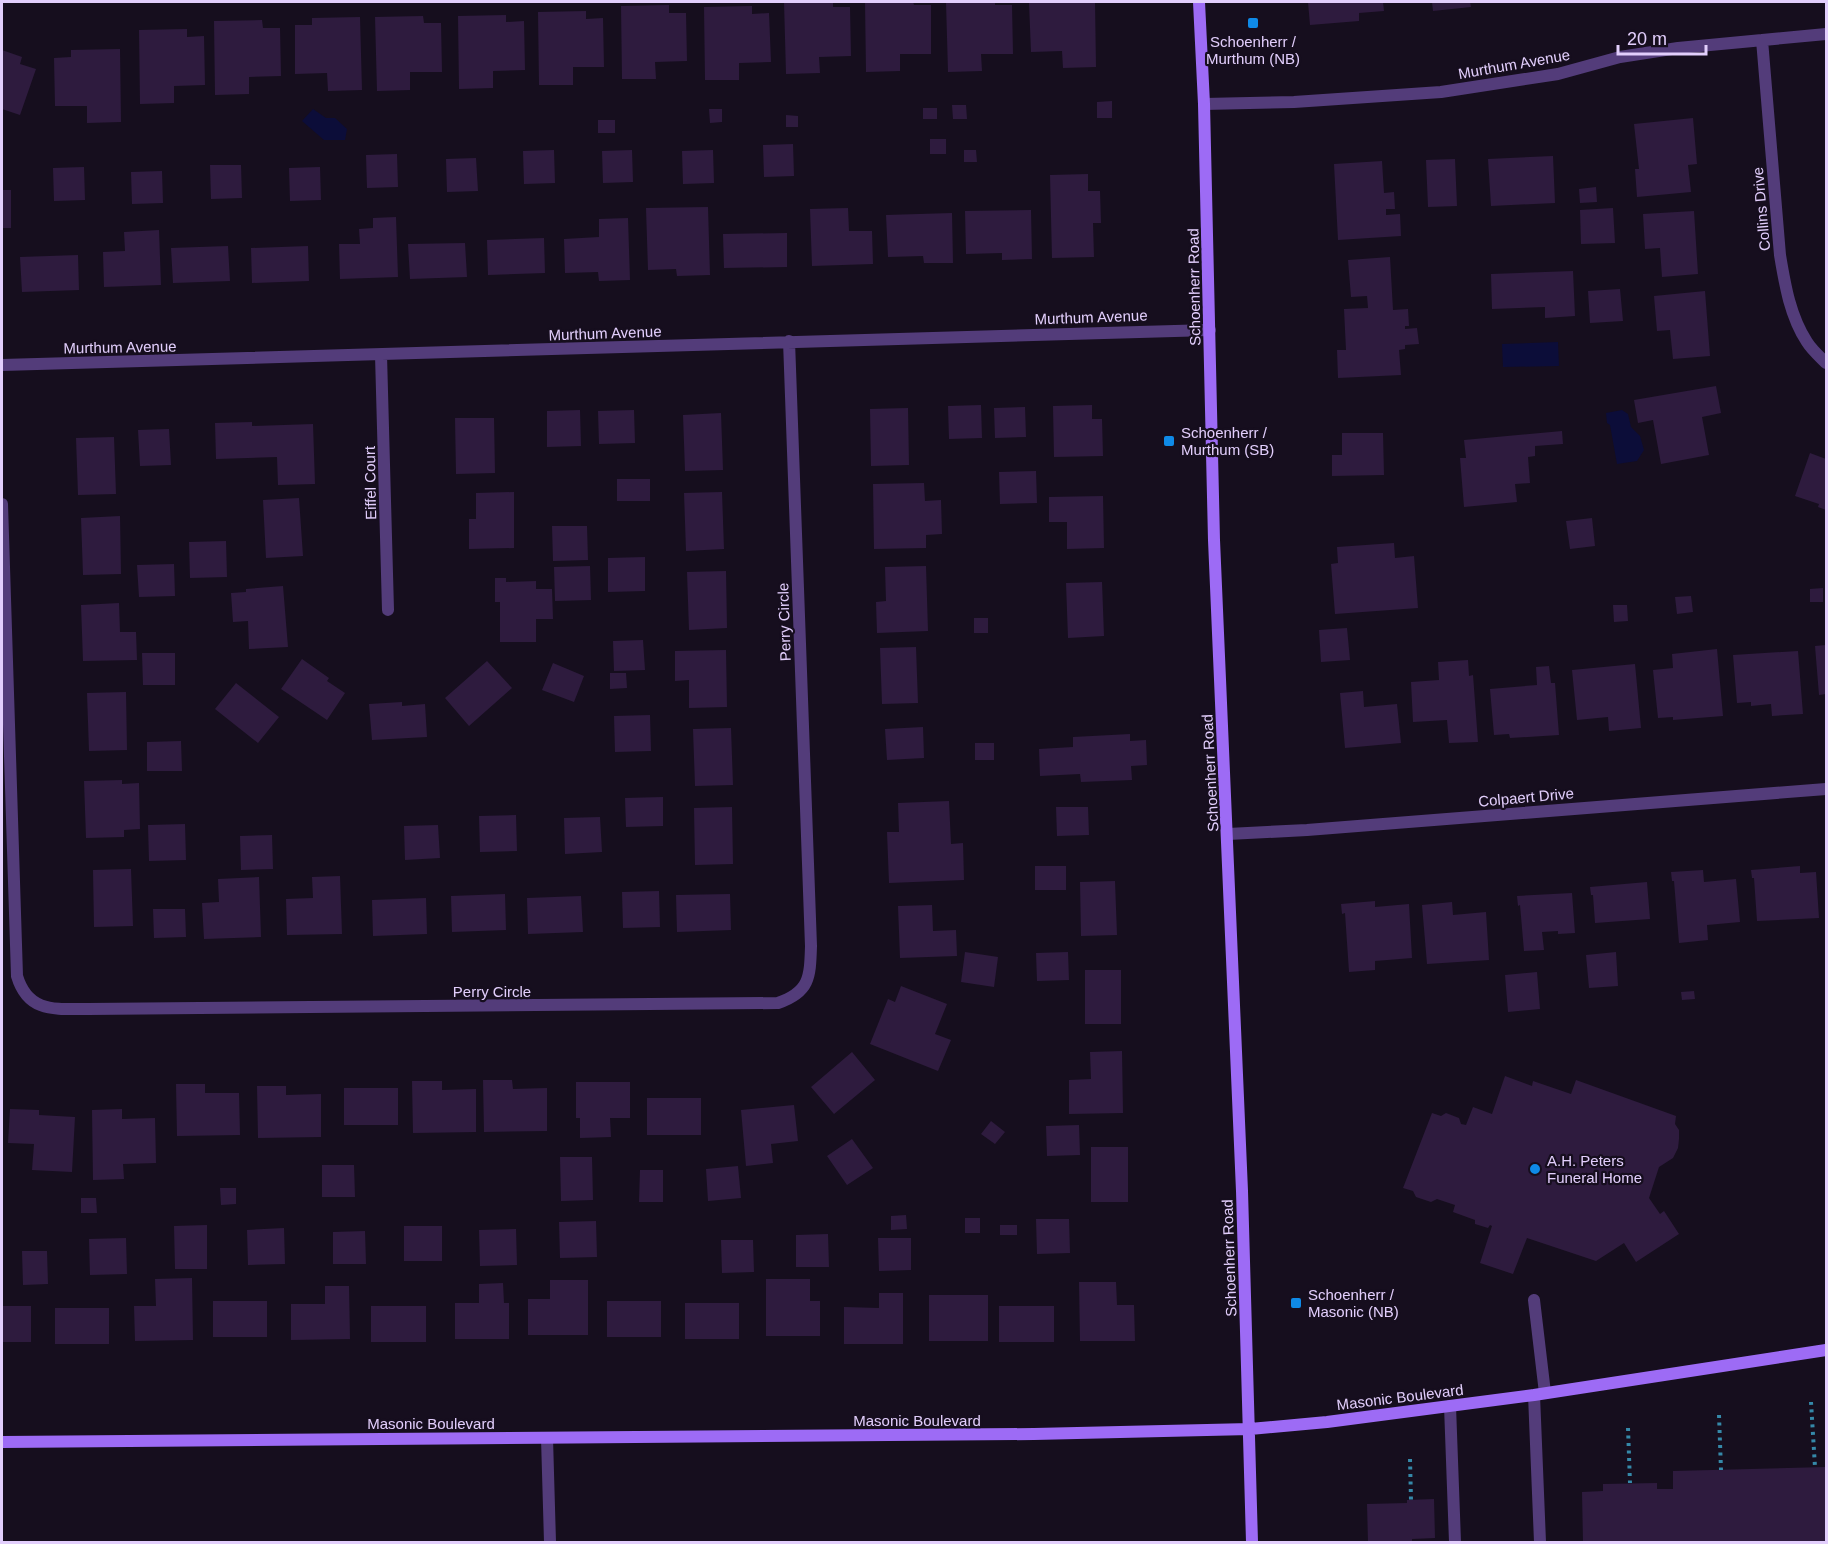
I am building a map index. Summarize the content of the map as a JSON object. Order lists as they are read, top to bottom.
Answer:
{
  "streets": {
    "street": [
      "Murthum Avenue",
      "Collins Drive",
      "Schoenherr Road",
      "Eiffel Court",
      "Perry Circle",
      "Colpaert Drive",
      "Masonic Boulevard"
    ]
  },
  "crossings": [
    ["Murthum Avenue", "Collins Drive"],
    ["Murthum Avenue", "Schoenherr Road"],
    ["Murthum Avenue", "Eiffel Court"],
    ["Murthum Avenue", "Perry Circle"],
    ["Schoenherr Road", "Colpaert Drive"],
    ["Schoenherr Road", "Masonic Boulevard"]
  ],
  "places": {
    "transit": ["Schoenherr / Murthum (NB)", "Schoenherr / Murthum (SB)", "Schoenherr / Masonic (NB)"],
    "other": ["A.H. Peters Funeral Home"]
  },
  "scale_bar": "20 m"
}
